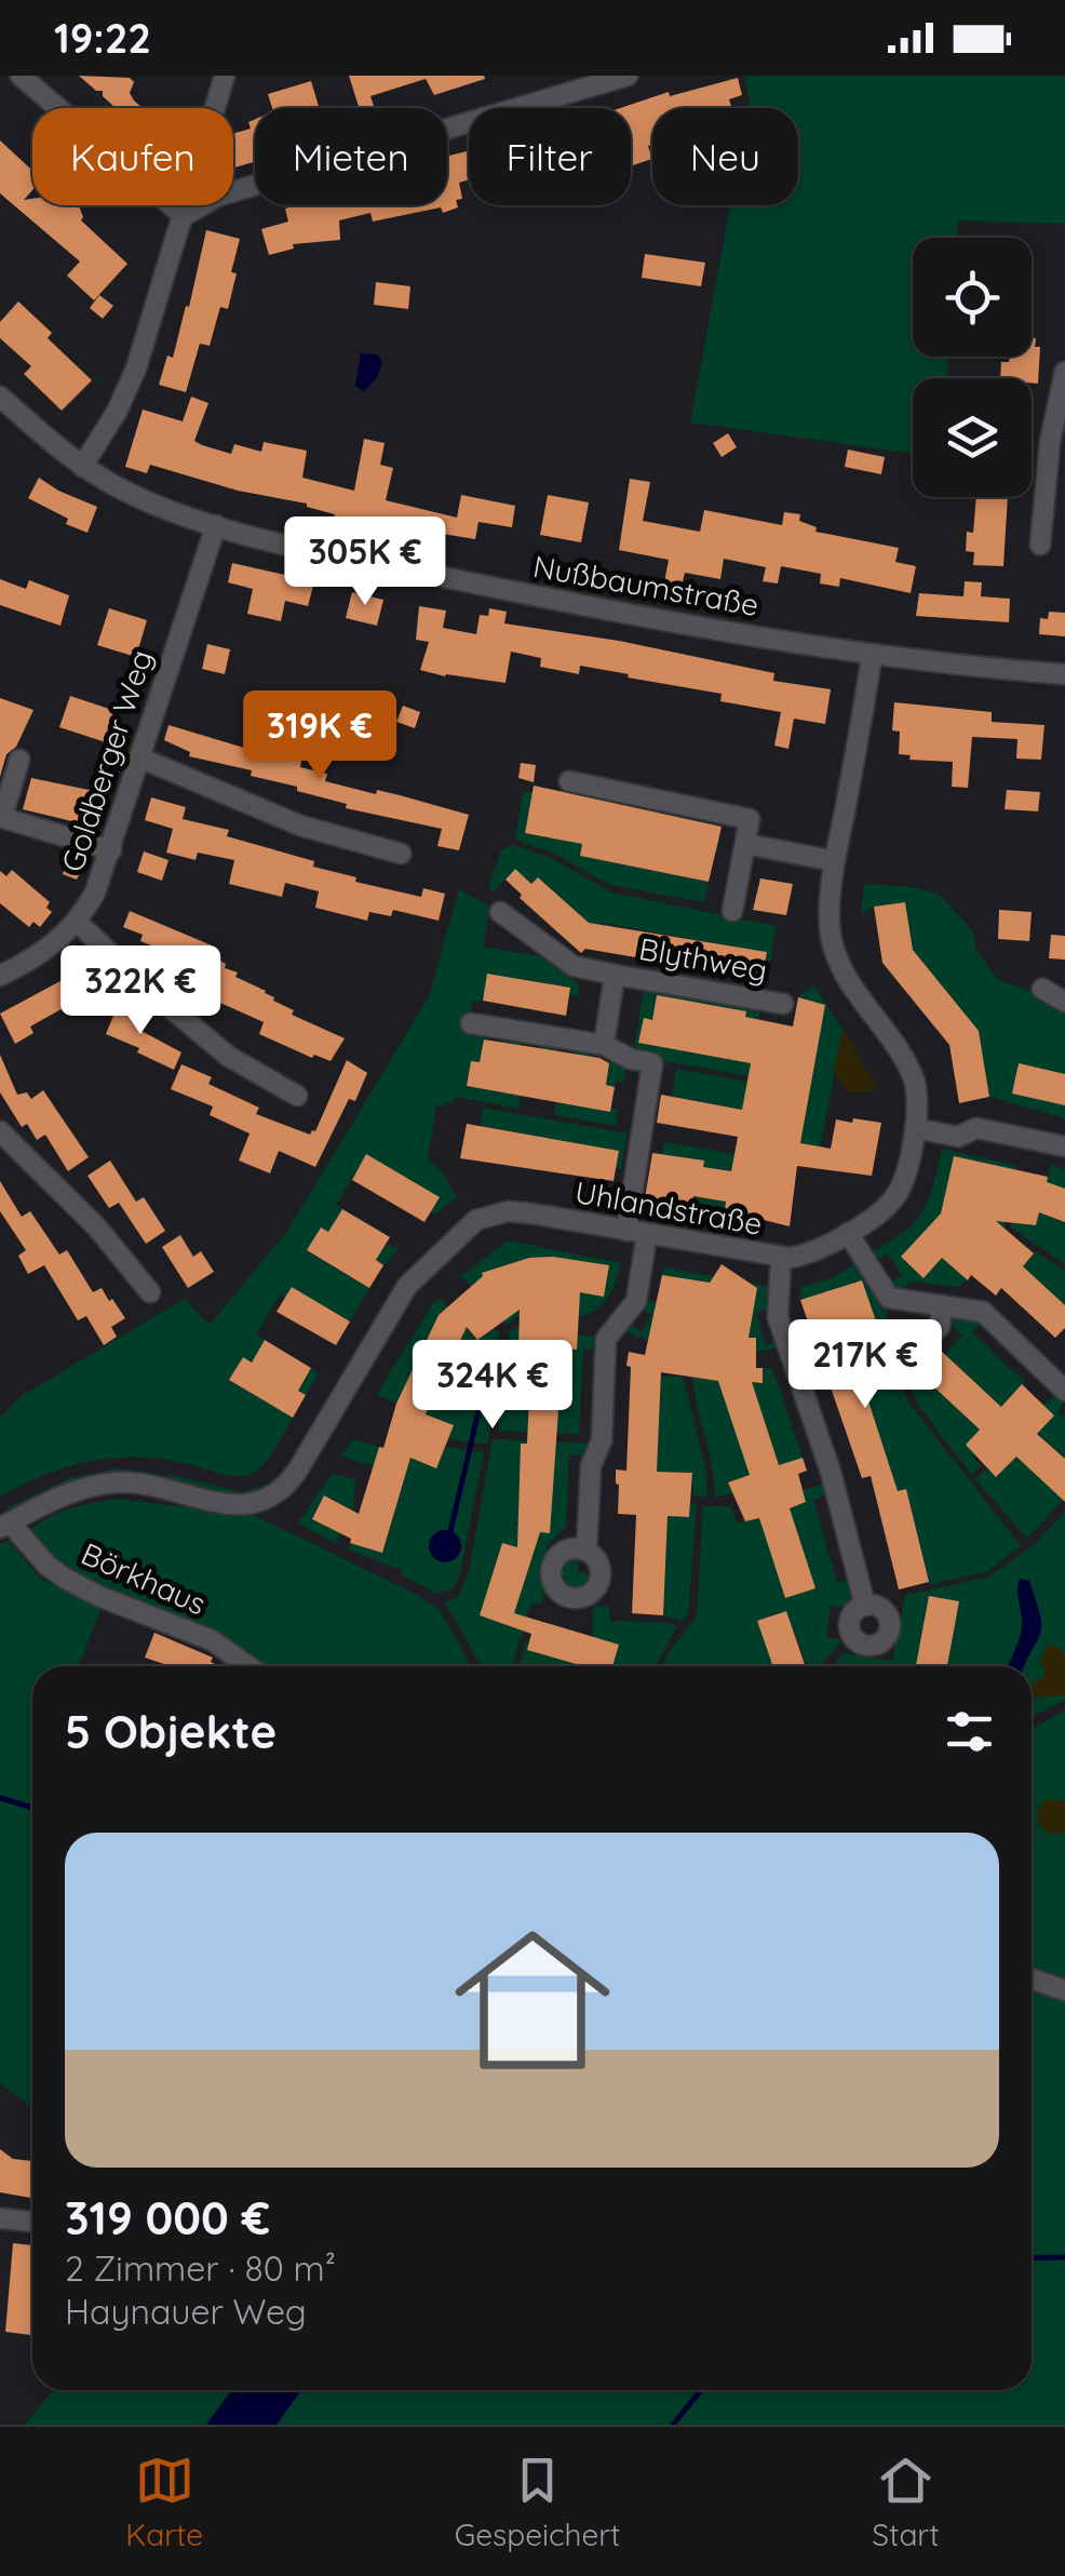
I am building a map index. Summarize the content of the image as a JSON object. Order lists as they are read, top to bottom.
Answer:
{
  "streets": {
    "street": [
      "Nußbaumstraße",
      "Goldberger Weg",
      "Blythweg",
      "Uhlandstraße",
      "Börkhaus"
    ]
  },
  "crossings": [
    ["Nußbaumstraße", "Goldberger Weg"],
    ["Nußbaumstraße", "Uhlandstraße"],
    ["Uhlandstraße", "Börkhaus"]
  ],
  "page": {
    "status": "19:22",
    "chip": [
      "Kaufen",
      "Mieten",
      "Filter",
      "Neu"
    ],
    "price": [
      "305K €",
      "319K €",
      "322K €",
      "217K €",
      "324K €"
    ],
    "heading": "5 Objekte",
    "list": [
      {
        "name": "319 000 €",
        "note": "2 Zimmer · 80 m² · Haynauer Weg"
      }
    ],
    "tabs": ["Karte", "Gespeichert", "Start"]
  }
}
